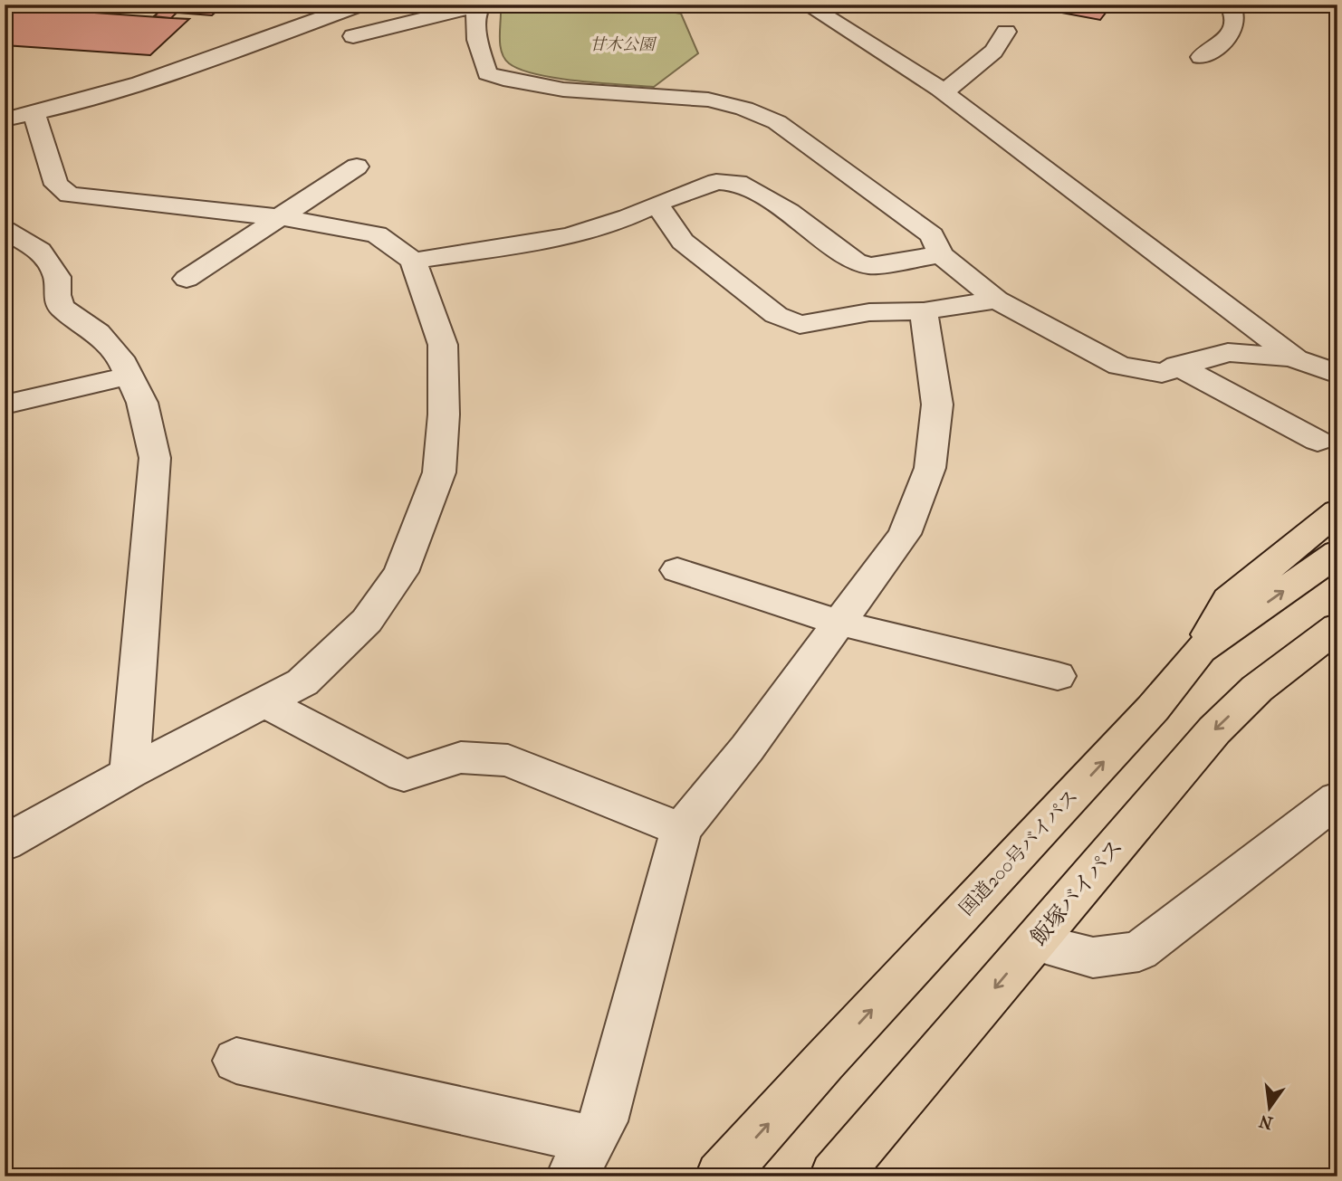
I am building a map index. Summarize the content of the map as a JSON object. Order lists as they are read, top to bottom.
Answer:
{
  "streets": {
    "highway": ["国道200号バイパス", "飯塚バイパス"]
  },
  "one_way": ["国道200号バイパス", "飯塚バイパス"],
  "parks": ["甘木公園"],
  "north": "bottom"
}
